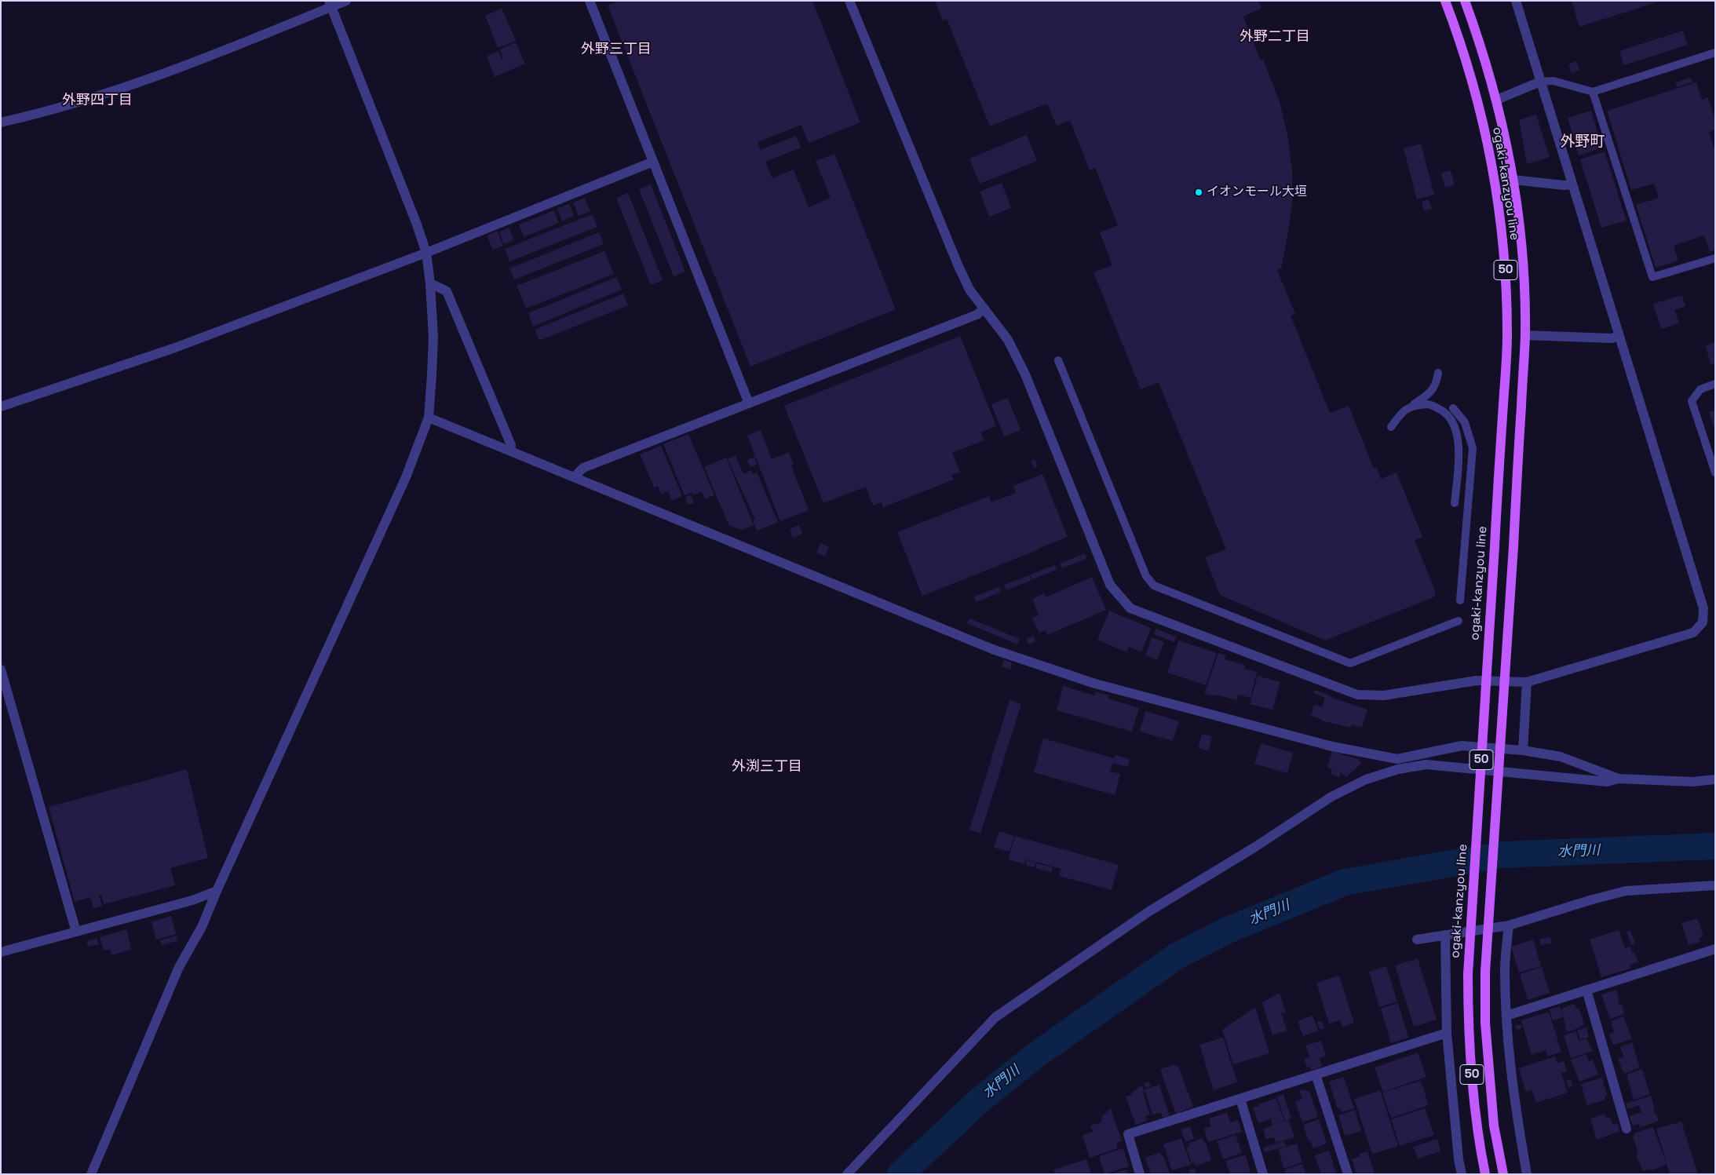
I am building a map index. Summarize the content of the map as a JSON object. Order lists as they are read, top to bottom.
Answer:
{
  "streets": {
    "main road": ["ogaki-kanzyou line", "50"]
  },
  "districts": [
    "外野二丁目",
    "外野三丁目",
    "外野四丁目",
    "外野町",
    "外渕三丁目"
  ],
  "water": ["水門川"],
  "places": ["イオンモール大垣"]
}
